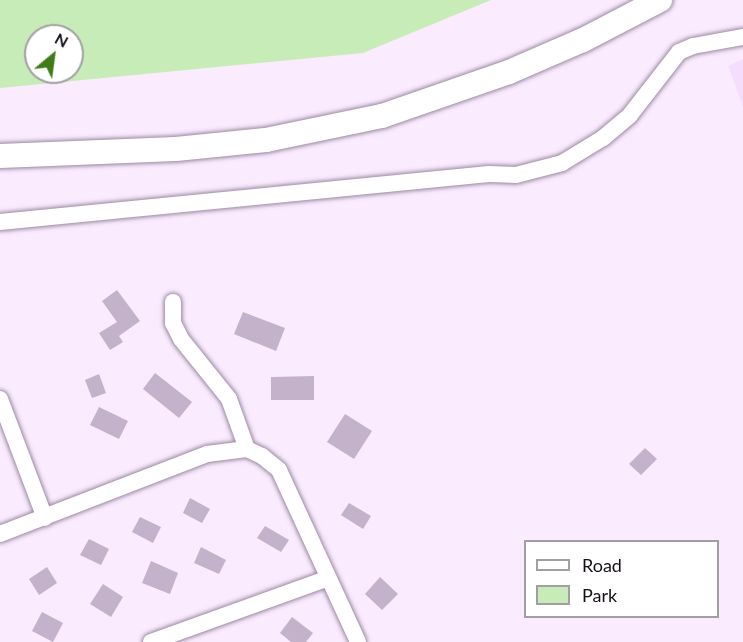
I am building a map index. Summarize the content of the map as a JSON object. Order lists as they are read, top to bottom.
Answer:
{
  "legend": ["Road", "Park"],
  "north": "top right"
}
